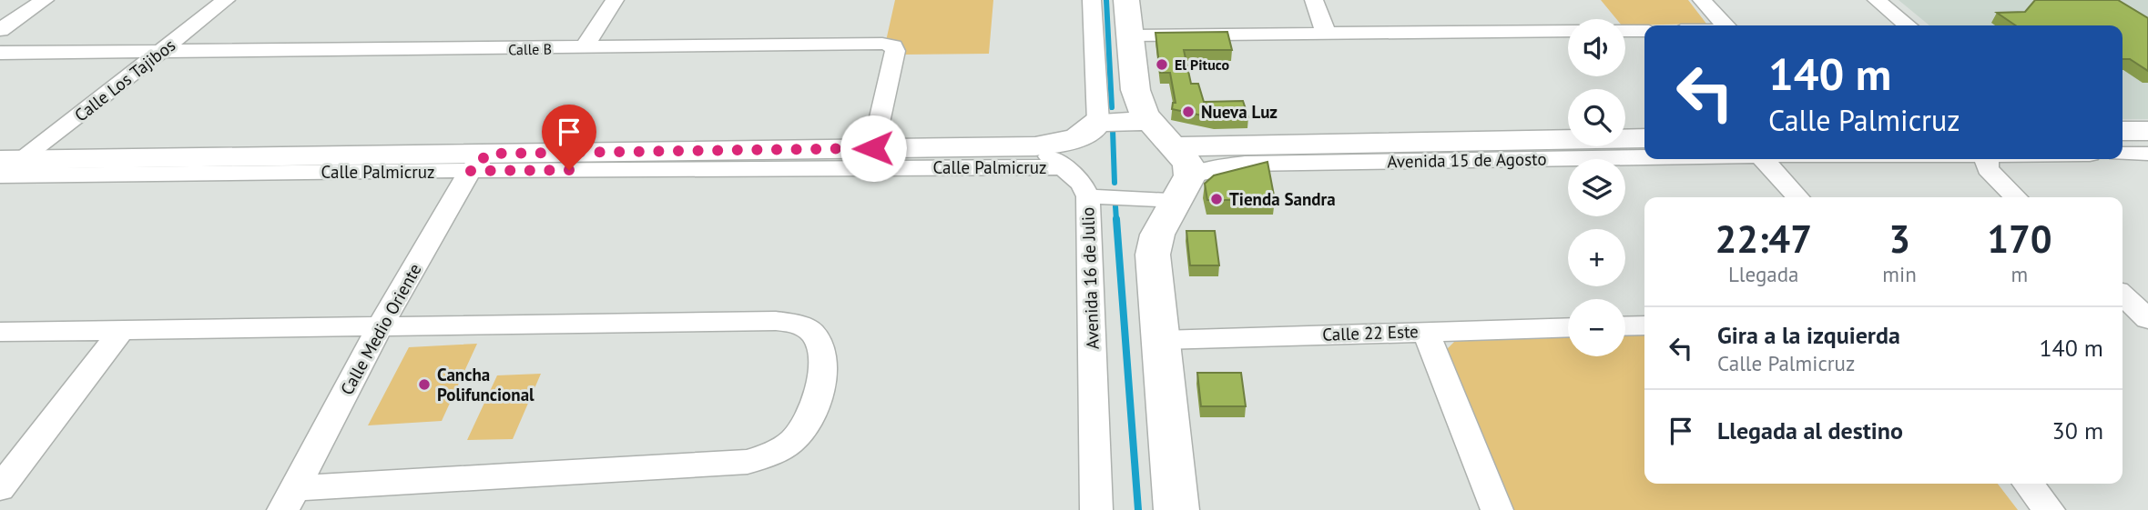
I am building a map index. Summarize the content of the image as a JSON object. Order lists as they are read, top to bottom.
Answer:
{
  "streets": {
    "street": [
      "Calle B",
      "Calle Los Tajibos",
      "Avenida 15 de Agosto",
      "Calle Palmicruz",
      "Avenida 16 de Julio",
      "Calle Medio Oriente",
      "Calle 22 Este"
    ]
  },
  "crossings": [
    ["Calle B", "Calle Los Tajibos"],
    ["Calle B", "Calle Palmicruz"],
    ["Calle Los Tajibos", "Calle Palmicruz"],
    ["Calle Palmicruz", "Avenida 16 de Julio"],
    ["Calle Palmicruz", "Calle Medio Oriente"]
  ],
  "places": [
    "El Pituco",
    "Nueva Luz",
    "Tienda Sandra",
    "Cancha Polifuncional"
  ],
  "page": {
    "map_buttons": ["+", "−"],
    "turn": ["140 m", "Calle Palmicruz"],
    "eta": [
      "22:47",
      "Llegada",
      "3",
      "min",
      "170",
      "m"
    ],
    "list": [
      {
        "name": "Gira a la izquierda",
        "note": "Calle Palmicruz",
        "value": "140 m"
      },
      {
        "name": "Llegada al destino",
        "value": "30 m"
      }
    ]
  }
}
